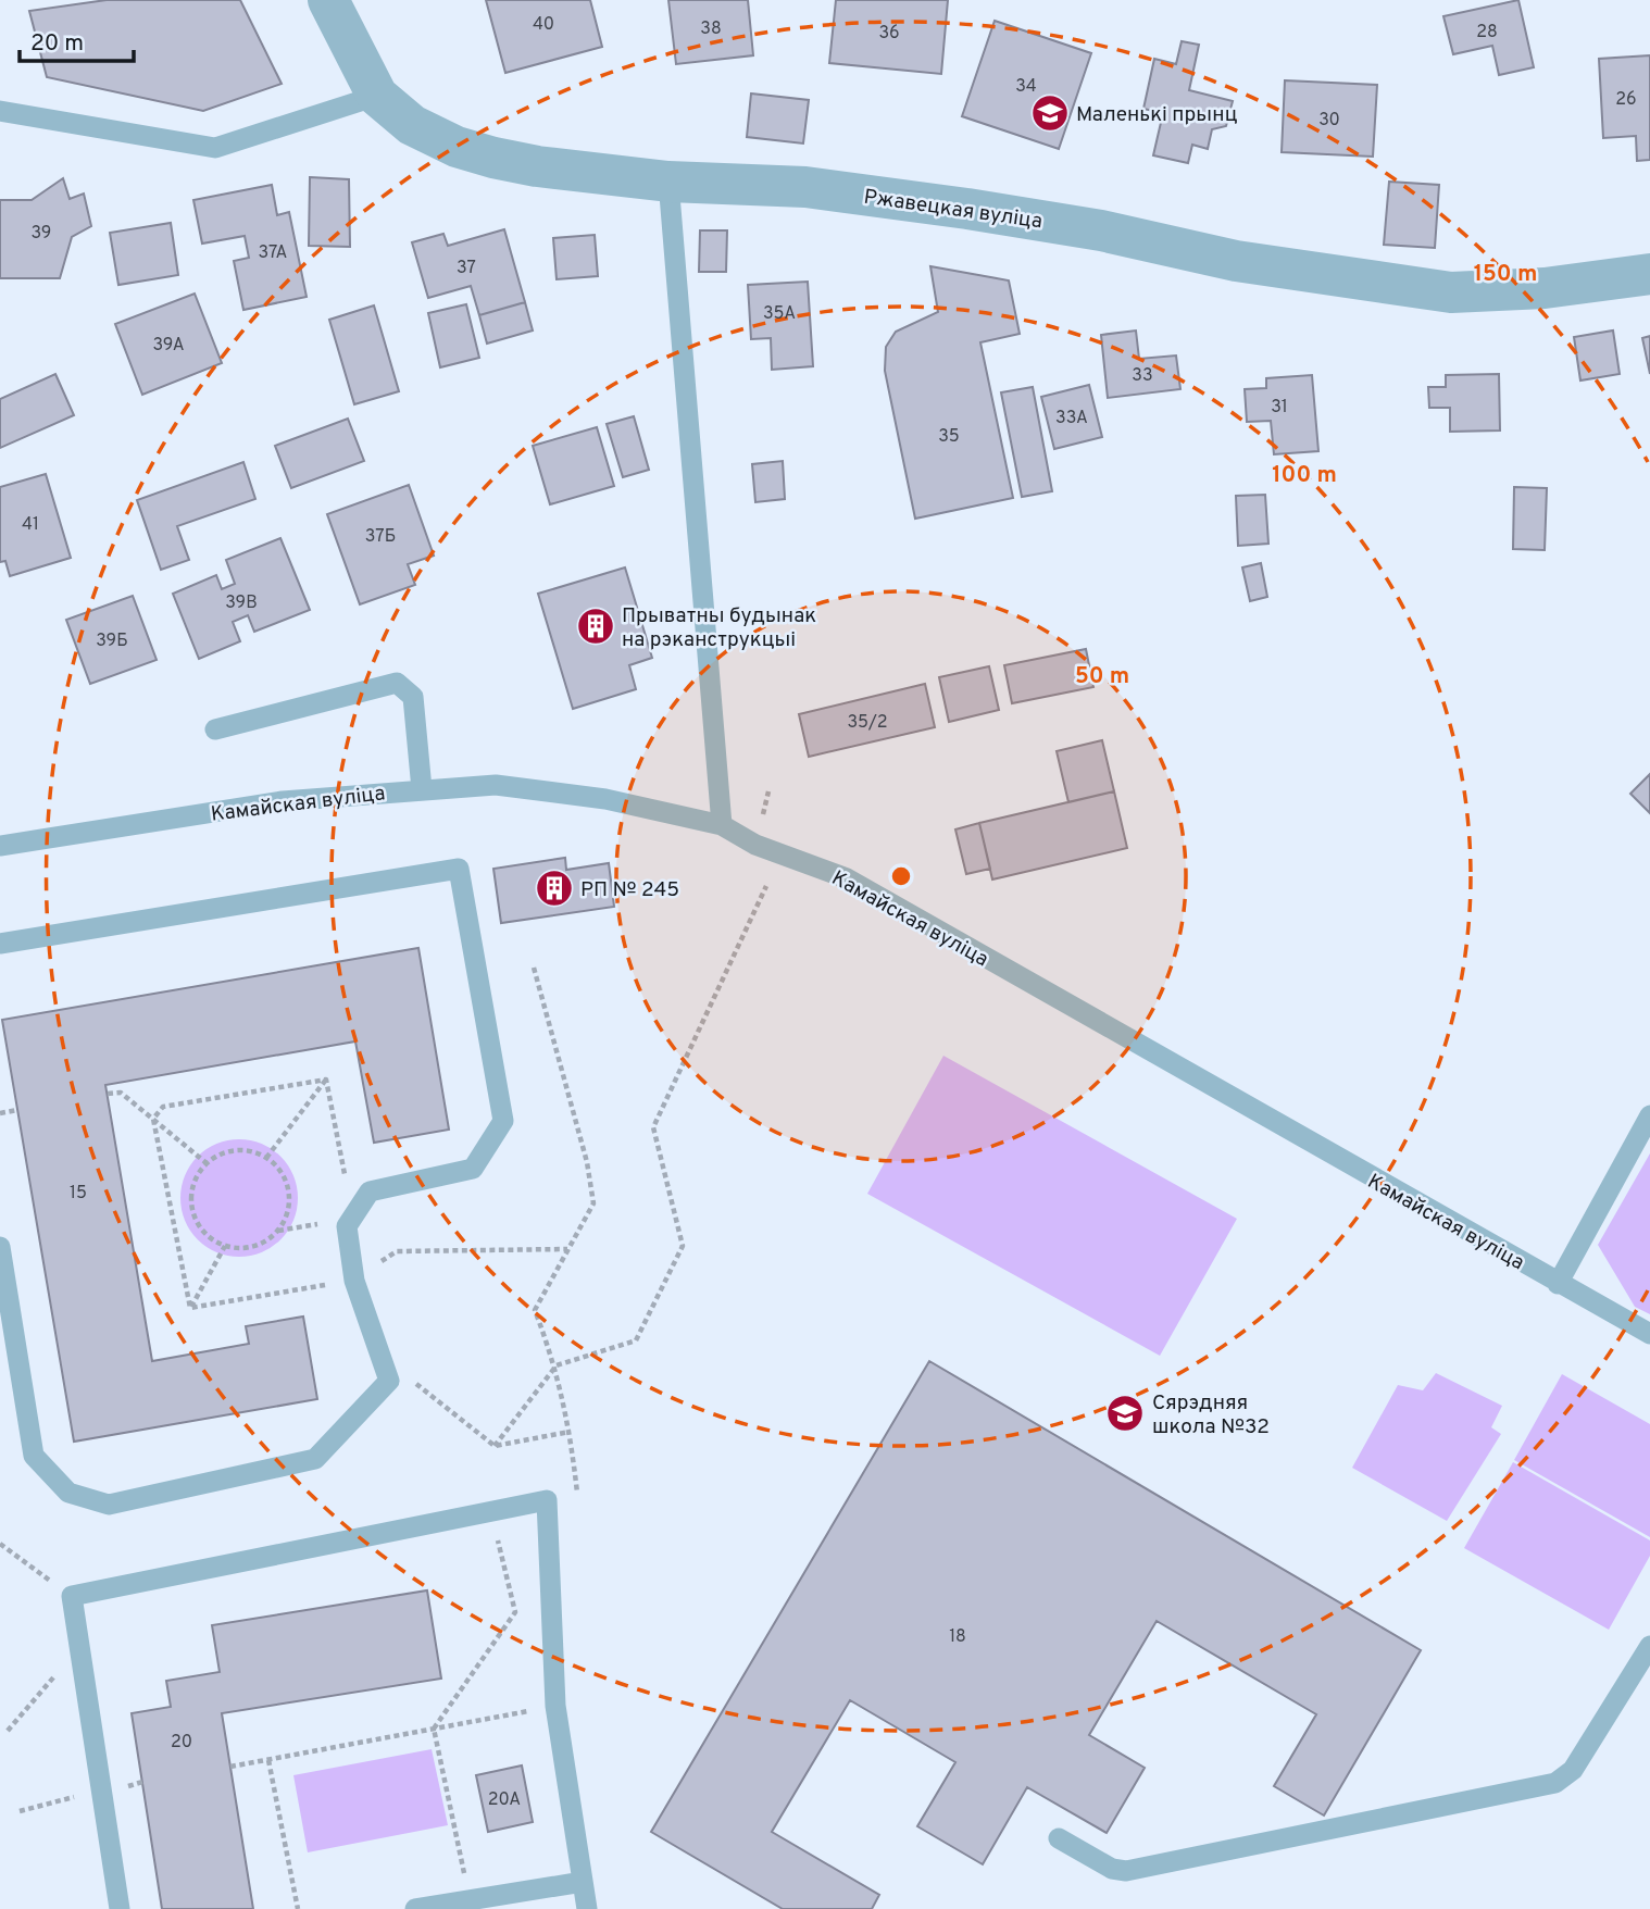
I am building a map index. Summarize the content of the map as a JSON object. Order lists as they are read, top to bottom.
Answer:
{
  "streets": {
    "street": ["Ржавецкая вуліца"],
    "lane": ["Камайская вуліца"]
  },
  "places": {
    "school or university": ["Маленькі прынц", "Сярэдняя школа №32"],
    "building": ["Прыватны будынак на рэканструкцыі", "РП № 245"]
  },
  "house_numbers": [
    "40",
    "38",
    "28",
    "36",
    "34",
    "26",
    "30",
    "39",
    "37А",
    "37",
    "35А",
    "39А",
    "33",
    "31",
    "33А",
    "35",
    "41",
    "37Б",
    "39В",
    "39Б",
    "35/2",
    "15",
    "18",
    "20",
    "20А"
  ],
  "scale_bar": "20 m",
  "rings": ["150 m", "100 m", "50 m"]
}
